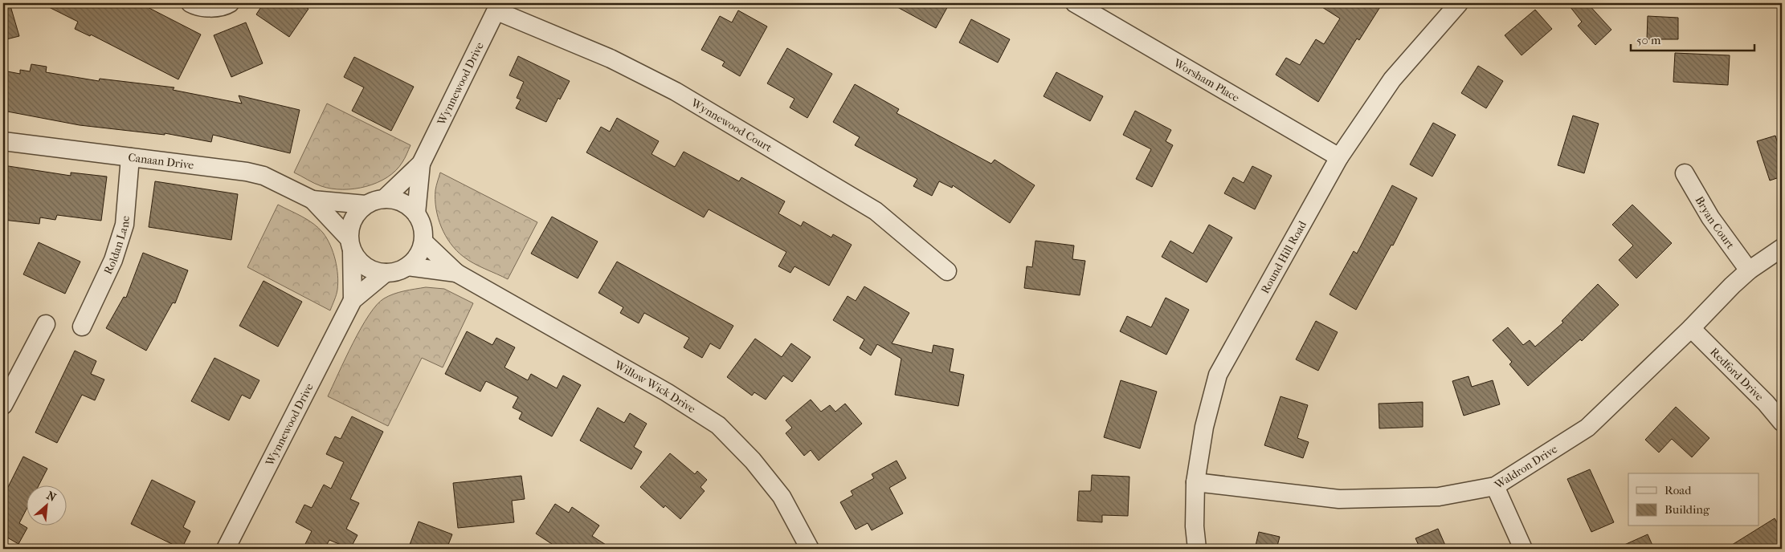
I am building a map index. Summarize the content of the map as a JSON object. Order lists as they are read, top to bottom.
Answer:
{
  "streets": {
    "street": [
      "Worsham Place",
      "Wynnewood Drive",
      "Wynnewood Court",
      "Canaan Drive",
      "Bryan Court",
      "Roldan Lane",
      "Round Hill Road",
      "Redford Drive",
      "Willow Wick Drive",
      "Waldron Drive"
    ]
  },
  "crossings": [
    ["Worsham Place", "Round Hill Road"],
    ["Wynnewood Drive", "Wynnewood Court"],
    ["Wynnewood Drive", "Canaan Drive"],
    ["Wynnewood Drive", "Willow Wick Drive"],
    ["Canaan Drive", "Roldan Lane"],
    ["Canaan Drive", "Willow Wick Drive"],
    ["Bryan Court", "Waldron Drive"],
    ["Round Hill Road", "Waldron Drive"],
    ["Redford Drive", "Waldron Drive"]
  ],
  "legend": ["Road", "Building"],
  "scale_bar": "50 m",
  "north": "top right"
}
